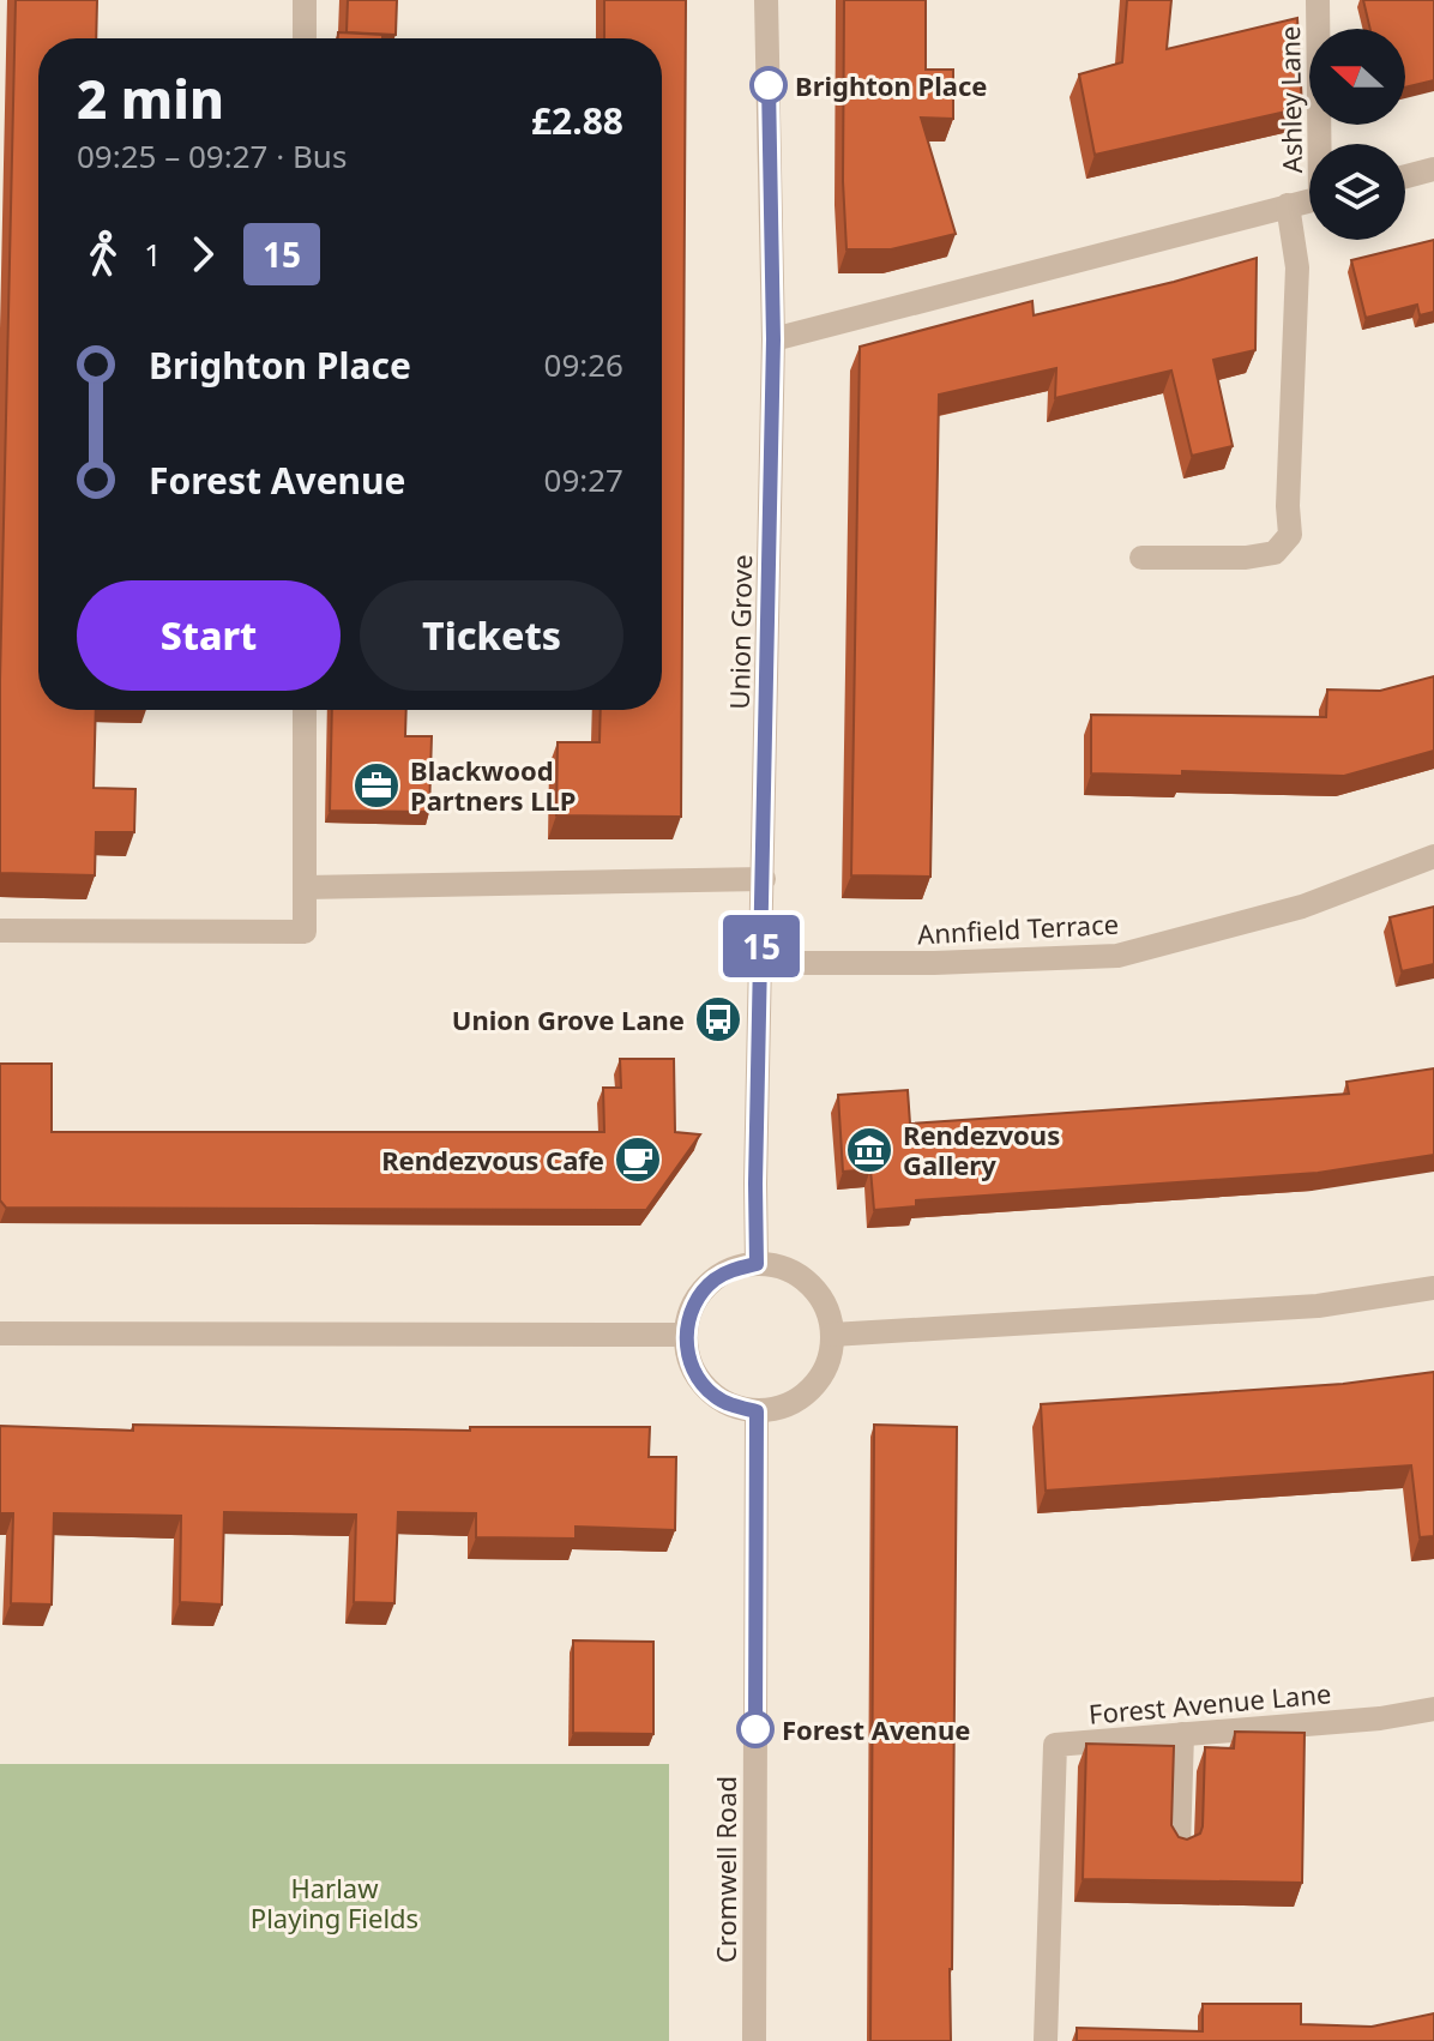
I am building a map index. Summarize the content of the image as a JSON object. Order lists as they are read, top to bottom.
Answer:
{
  "streets": {
    "street": [
      "Ashley Lane",
      "Union Grove",
      "Annfield Terrace",
      "Forest Avenue Lane",
      "Cromwell Road"
    ]
  },
  "crossings": [
    ["Union Grove", "Annfield Terrace"],
    ["Union Grove", "Cromwell Road"]
  ],
  "parks": ["Harlaw Playing Fields"],
  "places": {
    "other": ["Brighton Place", "Forest Avenue"],
    "office": ["Blackwood Partners LLP"],
    "bus stop": ["Union Grove Lane"],
    "museum": ["Rendezvous Gallery"],
    "cafe": ["Rendezvous Cafe"]
  },
  "lines": ["bus line 15"],
  "north": "left",
  "page": {
    "on_map": "15",
    "heading": ["2 min", "09:25 – 09:27 · Bus", "£2.88"],
    "legs": ["1", "15"],
    "list": [
      {
        "name": "Brighton Place",
        "value": "09:26"
      },
      {
        "name": "Forest Avenue",
        "value": "09:27"
      }
    ],
    "buttons": ["Start", "Tickets"]
  }
}
